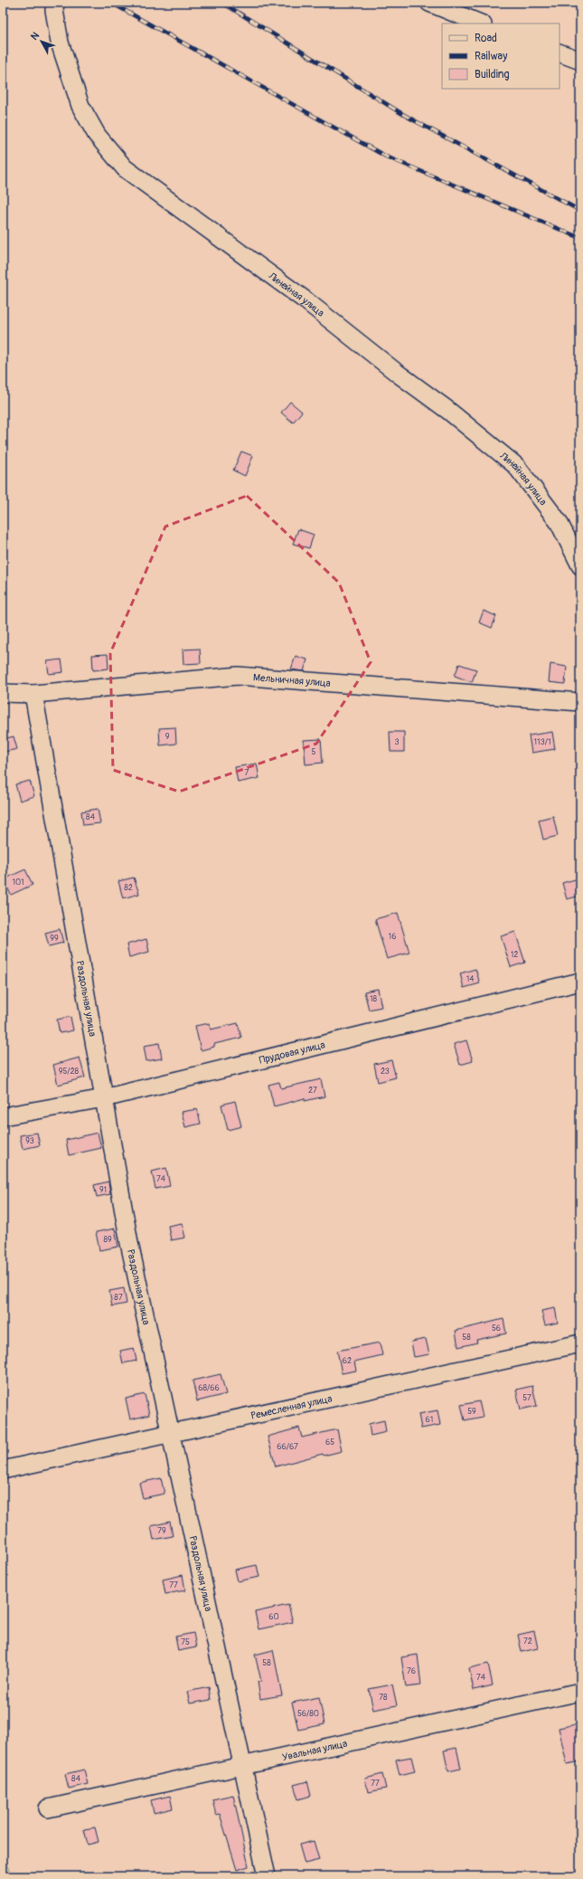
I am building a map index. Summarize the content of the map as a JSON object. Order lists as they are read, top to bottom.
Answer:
{
  "streets": {
    "street": [
      "Линейная улица",
      "Мельничная улица",
      "Раздольная улица",
      "Прудовая улица",
      "Ремесленная улица",
      "Увальная улица"
    ]
  },
  "crossings": [
    ["Мельничная улица", "Раздольная улица"],
    ["Раздольная улица", "Прудовая улица"],
    ["Раздольная улица", "Ремесленная улица"],
    ["Раздольная улица", "Увальная улица"]
  ],
  "house_numbers": [
    "9",
    "3",
    "113/1",
    "5",
    "7",
    "84",
    "101",
    "82",
    "16",
    "99",
    "12",
    "14",
    "18",
    "95/28",
    "23",
    "27",
    "93",
    "74",
    "91",
    "89",
    "87",
    "56",
    "58",
    "62",
    "68/66",
    "57",
    "59",
    "61",
    "65",
    "66/67",
    "79",
    "77",
    "60",
    "72",
    "75",
    "58",
    "76",
    "74",
    "78",
    "56/80",
    "84",
    "77"
  ],
  "legend": ["Road", "Railway", "Building"],
  "north": "top left"
}
